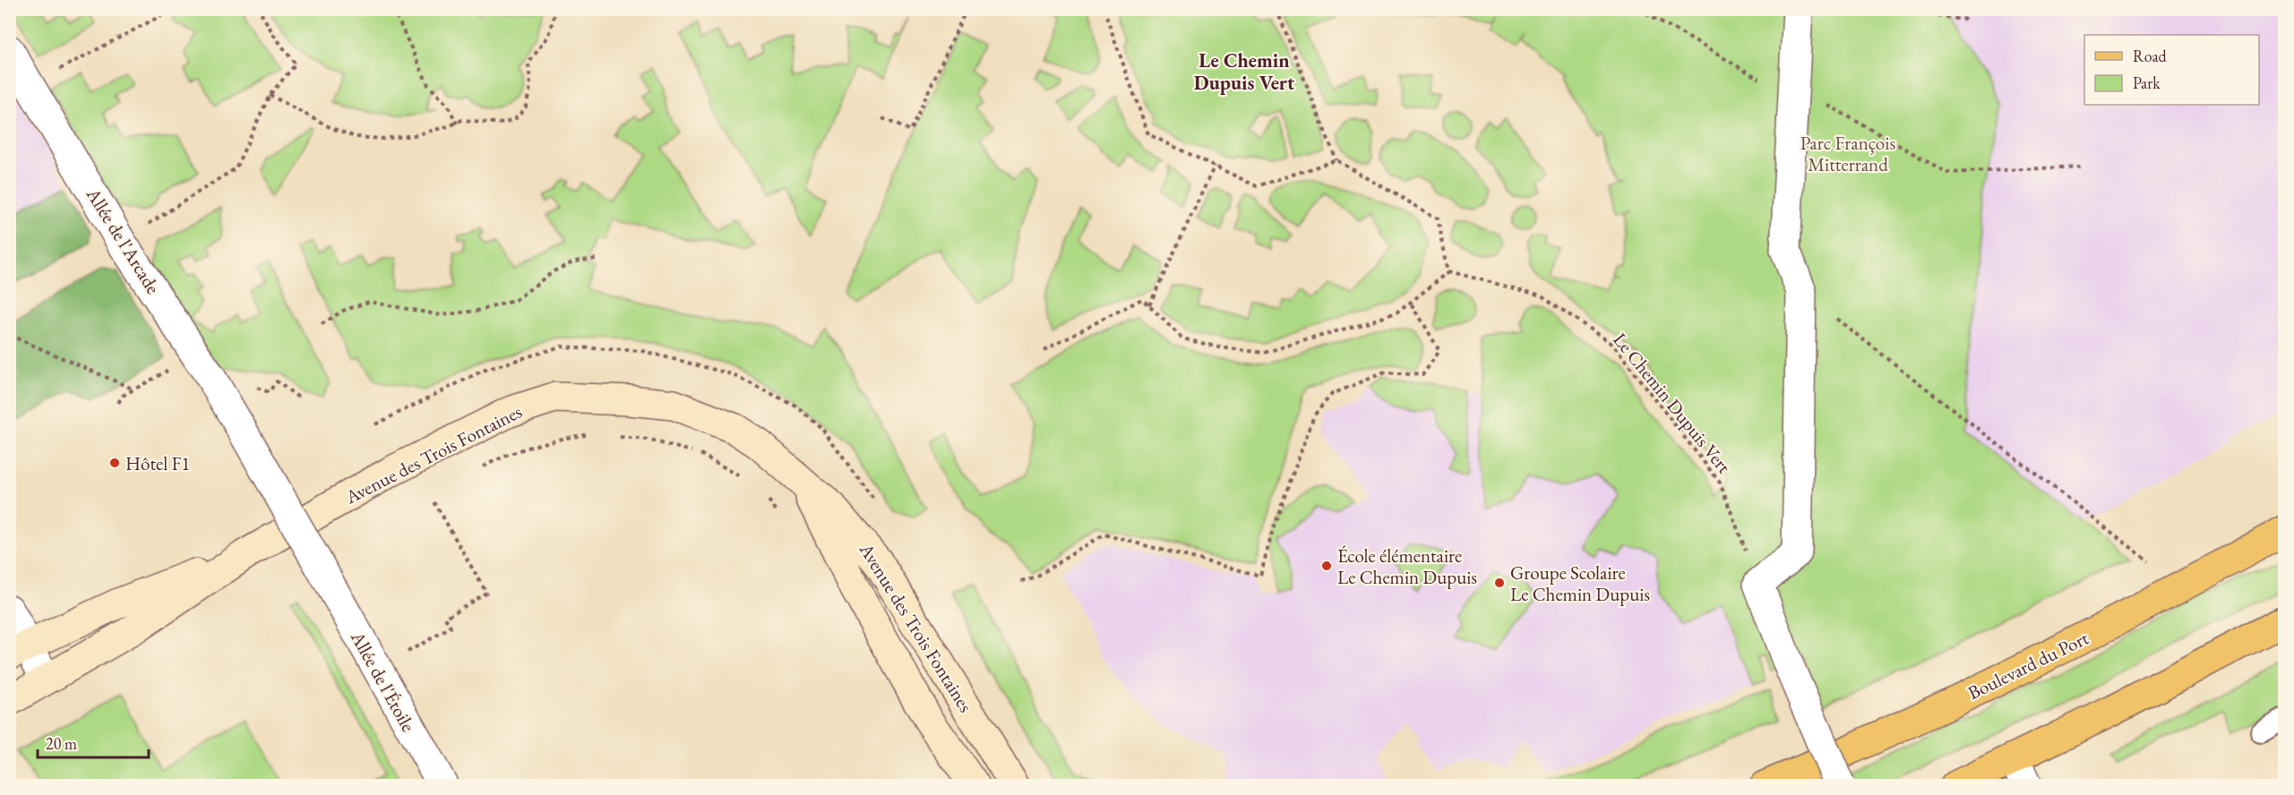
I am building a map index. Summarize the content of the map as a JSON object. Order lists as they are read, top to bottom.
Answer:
{
  "streets": {
    "main road": ["Boulevard du Port"],
    "street": ["Allée de l'Arcade", "Avenue des Trois Fontaines", "Allée de l'Étoile"],
    "path": ["Le Chemin Dupuis Vert"]
  },
  "crossings": [
    ["Allée de l'Arcade", "Allée de l'Étoile"]
  ],
  "districts": ["Le Chemin Dupuis Vert"],
  "parks": ["Parc François Mitterrand"],
  "places": ["Hôtel F1", "École élémentaire Le Chemin Dupuis", "Groupe Scolaire Le Chemin Dupuis"],
  "legend": ["Road", "Park"],
  "scale_bar": "20 m"
}
